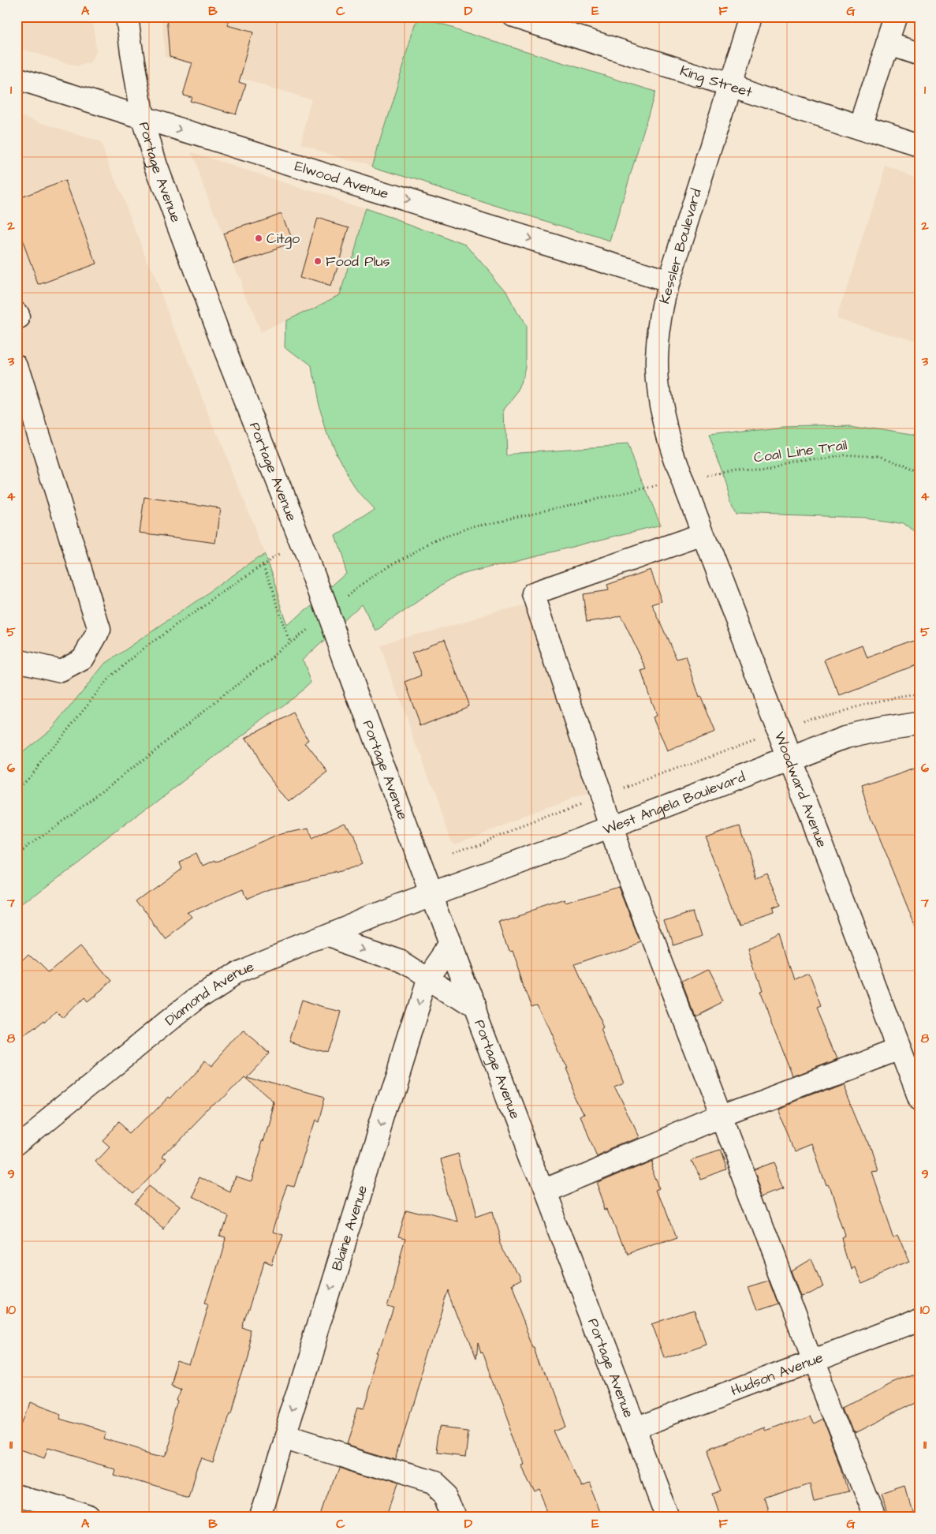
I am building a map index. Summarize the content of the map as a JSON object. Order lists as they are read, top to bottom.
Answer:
{
  "streets": {
    "street": [
      "King Street",
      "Portage Avenue",
      "Elwood Avenue",
      "Kessler Boulevard",
      "Woodward Avenue",
      "West Angela Boulevard",
      "Diamond Avenue",
      "Blaine Avenue",
      "Hudson Avenue"
    ],
    "path": ["Coal Line Trail"]
  },
  "crossings": [
    ["King Street", "Kessler Boulevard"],
    ["Portage Avenue", "Elwood Avenue"],
    ["Portage Avenue", "West Angela Boulevard"],
    ["Portage Avenue", "Diamond Avenue"],
    ["Portage Avenue", "Blaine Avenue"],
    ["Portage Avenue", "Hudson Avenue"],
    ["Elwood Avenue", "Kessler Boulevard"],
    ["Kessler Boulevard", "Woodward Avenue"],
    ["Woodward Avenue", "West Angela Boulevard"],
    ["West Angela Boulevard", "Diamond Avenue"]
  ],
  "one_way": ["Elwood Avenue", "Blaine Avenue"],
  "places": ["Citgo", "Food Plus"],
  "grid": {
    "columns": [
      "A",
      "B",
      "C",
      "D",
      "E",
      "F",
      "G"
    ],
    "rows": [
      "1",
      "2",
      "3",
      "4",
      "5",
      "6",
      "7",
      "8",
      "9",
      "10",
      "11"
    ]
  }
}
